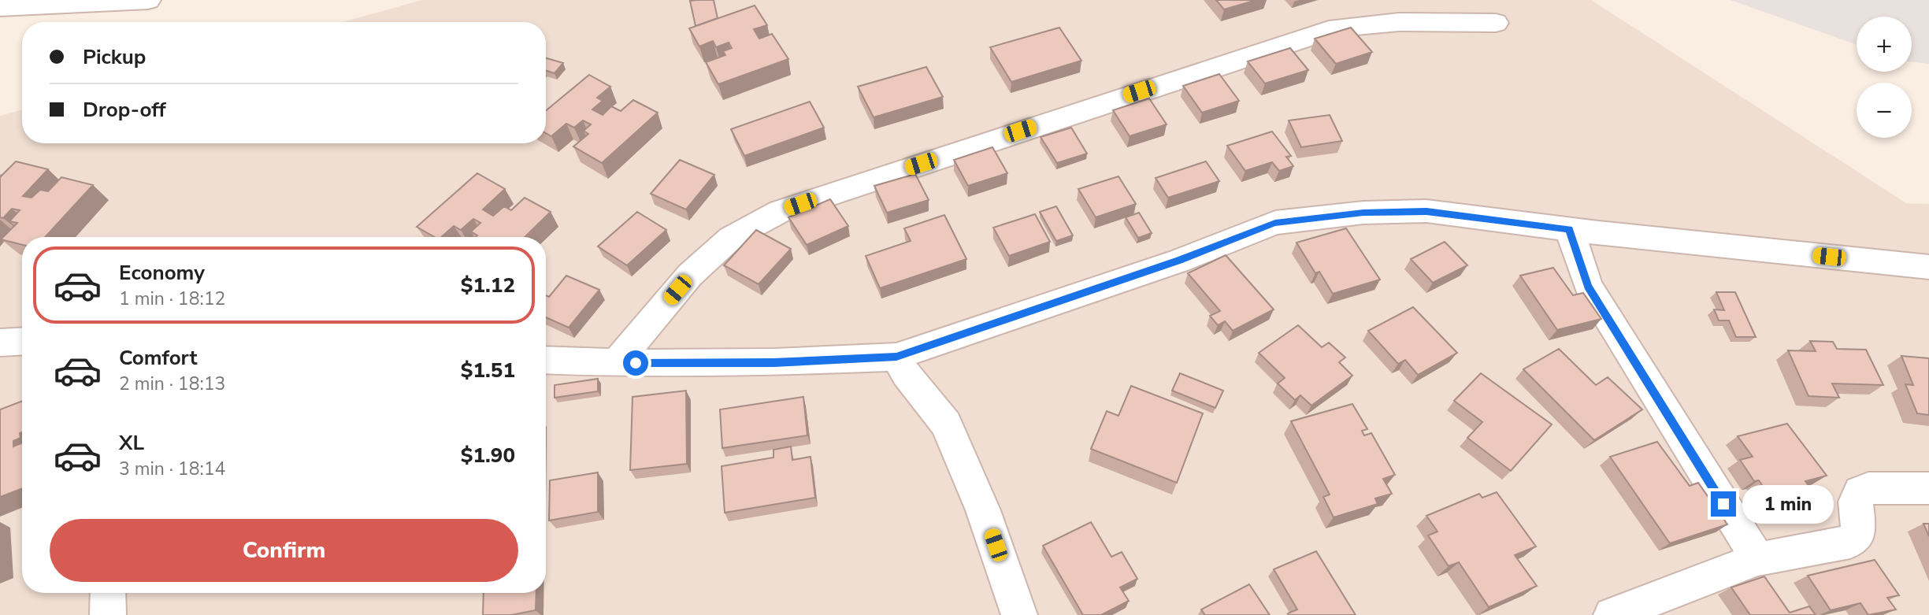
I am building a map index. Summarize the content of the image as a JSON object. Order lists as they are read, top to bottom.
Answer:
{
  "page": {
    "map_buttons": ["+", "−"],
    "banner": ["Pickup", "Drop-off"],
    "list": [
      {
        "name": "Economy",
        "note": "1 min · 18:12",
        "value": "$1.12"
      },
      {
        "name": "Comfort",
        "note": "2 min · 18:13",
        "value": "$1.51"
      },
      {
        "name": "XL",
        "note": "3 min · 18:14",
        "value": "$1.90"
      }
    ],
    "bubble": "1 min",
    "buttons": "Confirm"
  }
}
